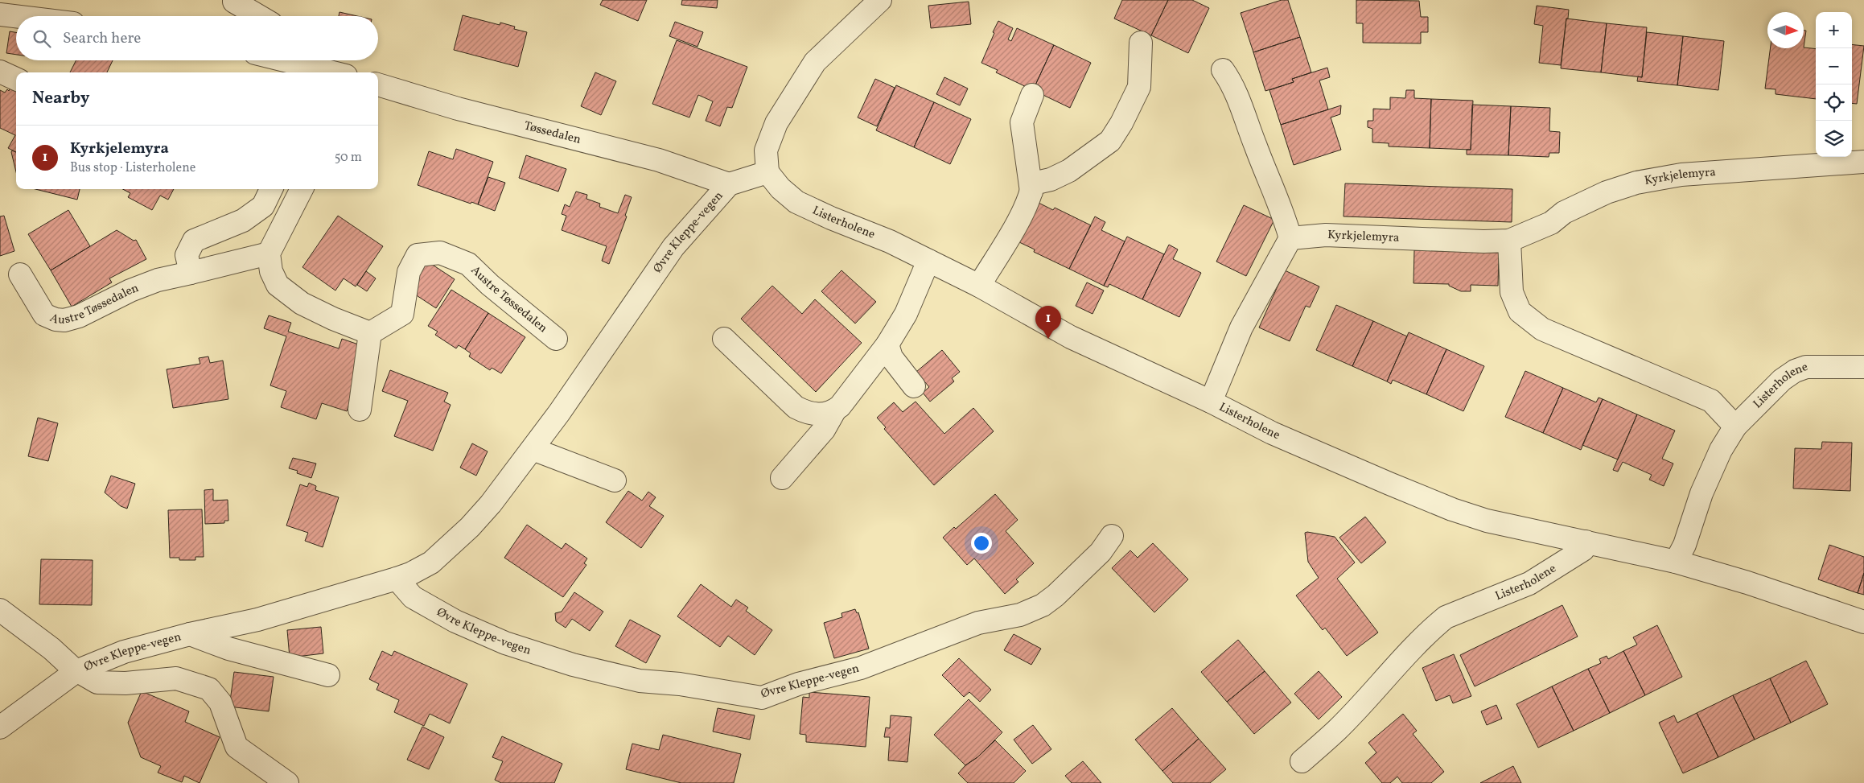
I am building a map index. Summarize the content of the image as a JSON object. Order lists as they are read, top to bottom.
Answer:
{
  "streets": {
    "street": [
      "Tøssedalen",
      "Kyrkjelemyra",
      "Listerholene",
      "Øvre Kleppe-vegen",
      "Austre Tøssedalen"
    ]
  },
  "crossings": [
    ["Tøssedalen", "Øvre Kleppe-vegen"],
    ["Listerholene", "Øvre Kleppe-vegen"]
  ],
  "north": "right",
  "page": {
    "map_buttons": ["+", "−"],
    "search": "Search here",
    "heading": "Nearby",
    "list": [
      {
        "mark": "1",
        "name": "Kyrkjelemyra",
        "note": "Bus stop · Listerholene",
        "value": "50 m"
      }
    ],
    "pins": "1"
  }
}
